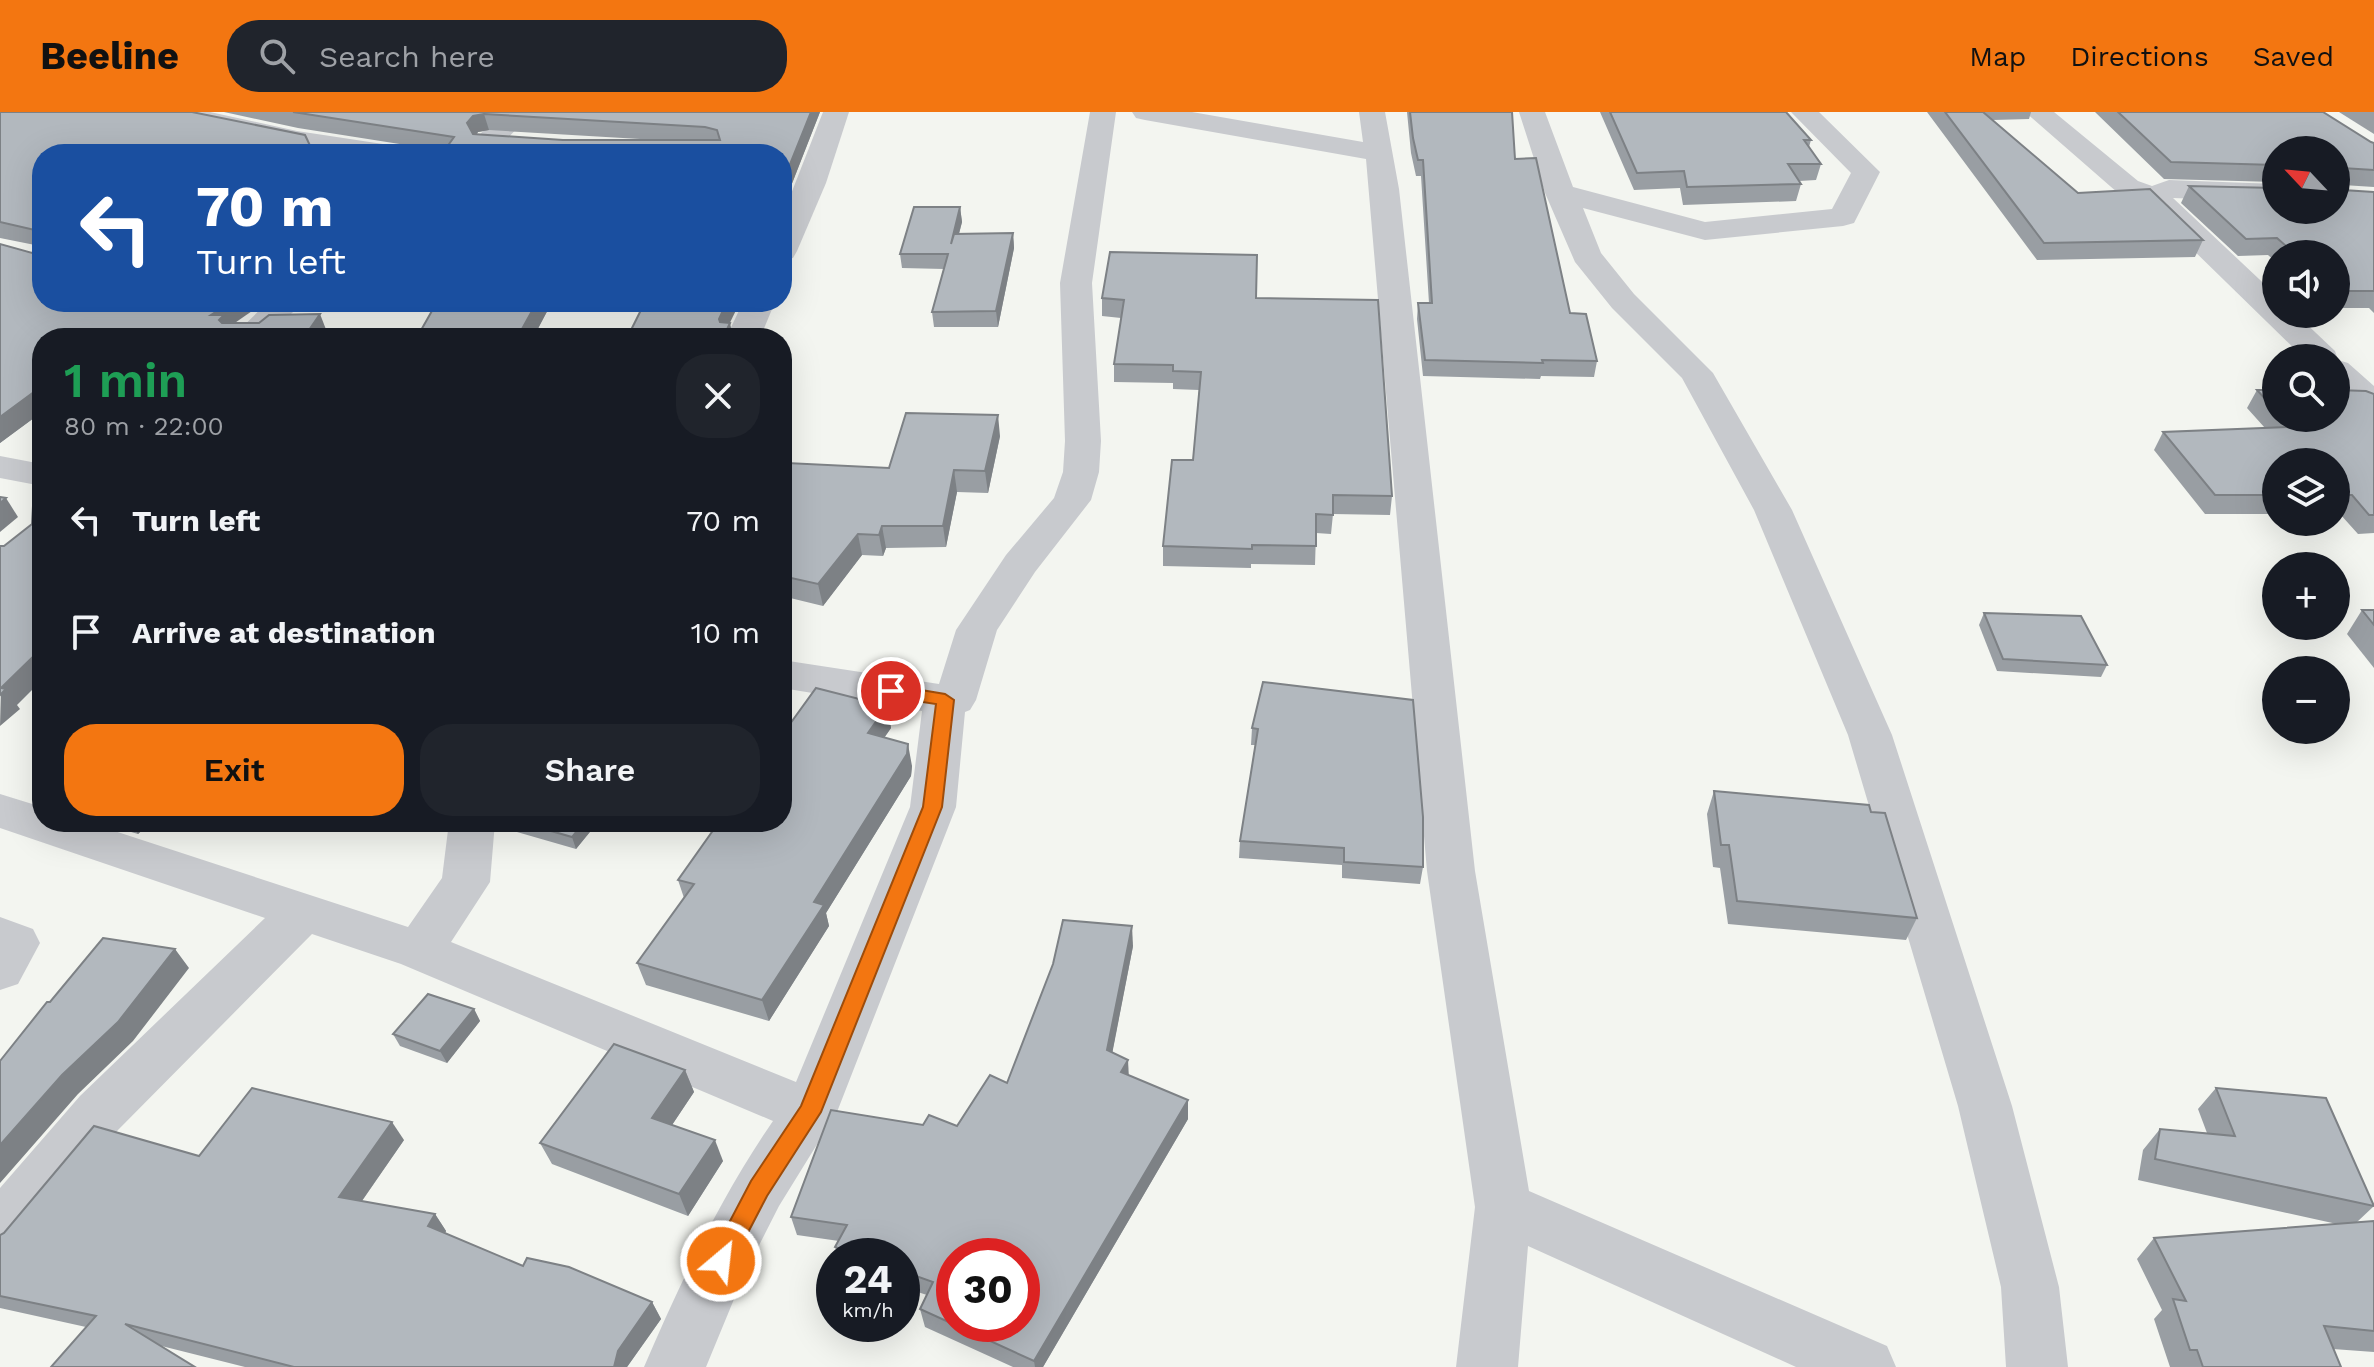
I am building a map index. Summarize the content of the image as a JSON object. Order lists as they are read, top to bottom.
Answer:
{
  "north": "top left",
  "page": {
    "header": "Beeline",
    "search": "Search here",
    "nav": ["Map", "Directions", "Saved"],
    "map_buttons": ["+", "−"],
    "turn": ["70 m", "Turn left"],
    "heading": ["1 min", "80 m · 22:00"],
    "list": [
      {
        "name": "Turn left",
        "value": "70 m"
      },
      {
        "name": "Arrive at destination",
        "value": "10 m"
      }
    ],
    "buttons": ["Exit", "Share"],
    "speed": "24 km/h",
    "limit": "30"
  }
}
